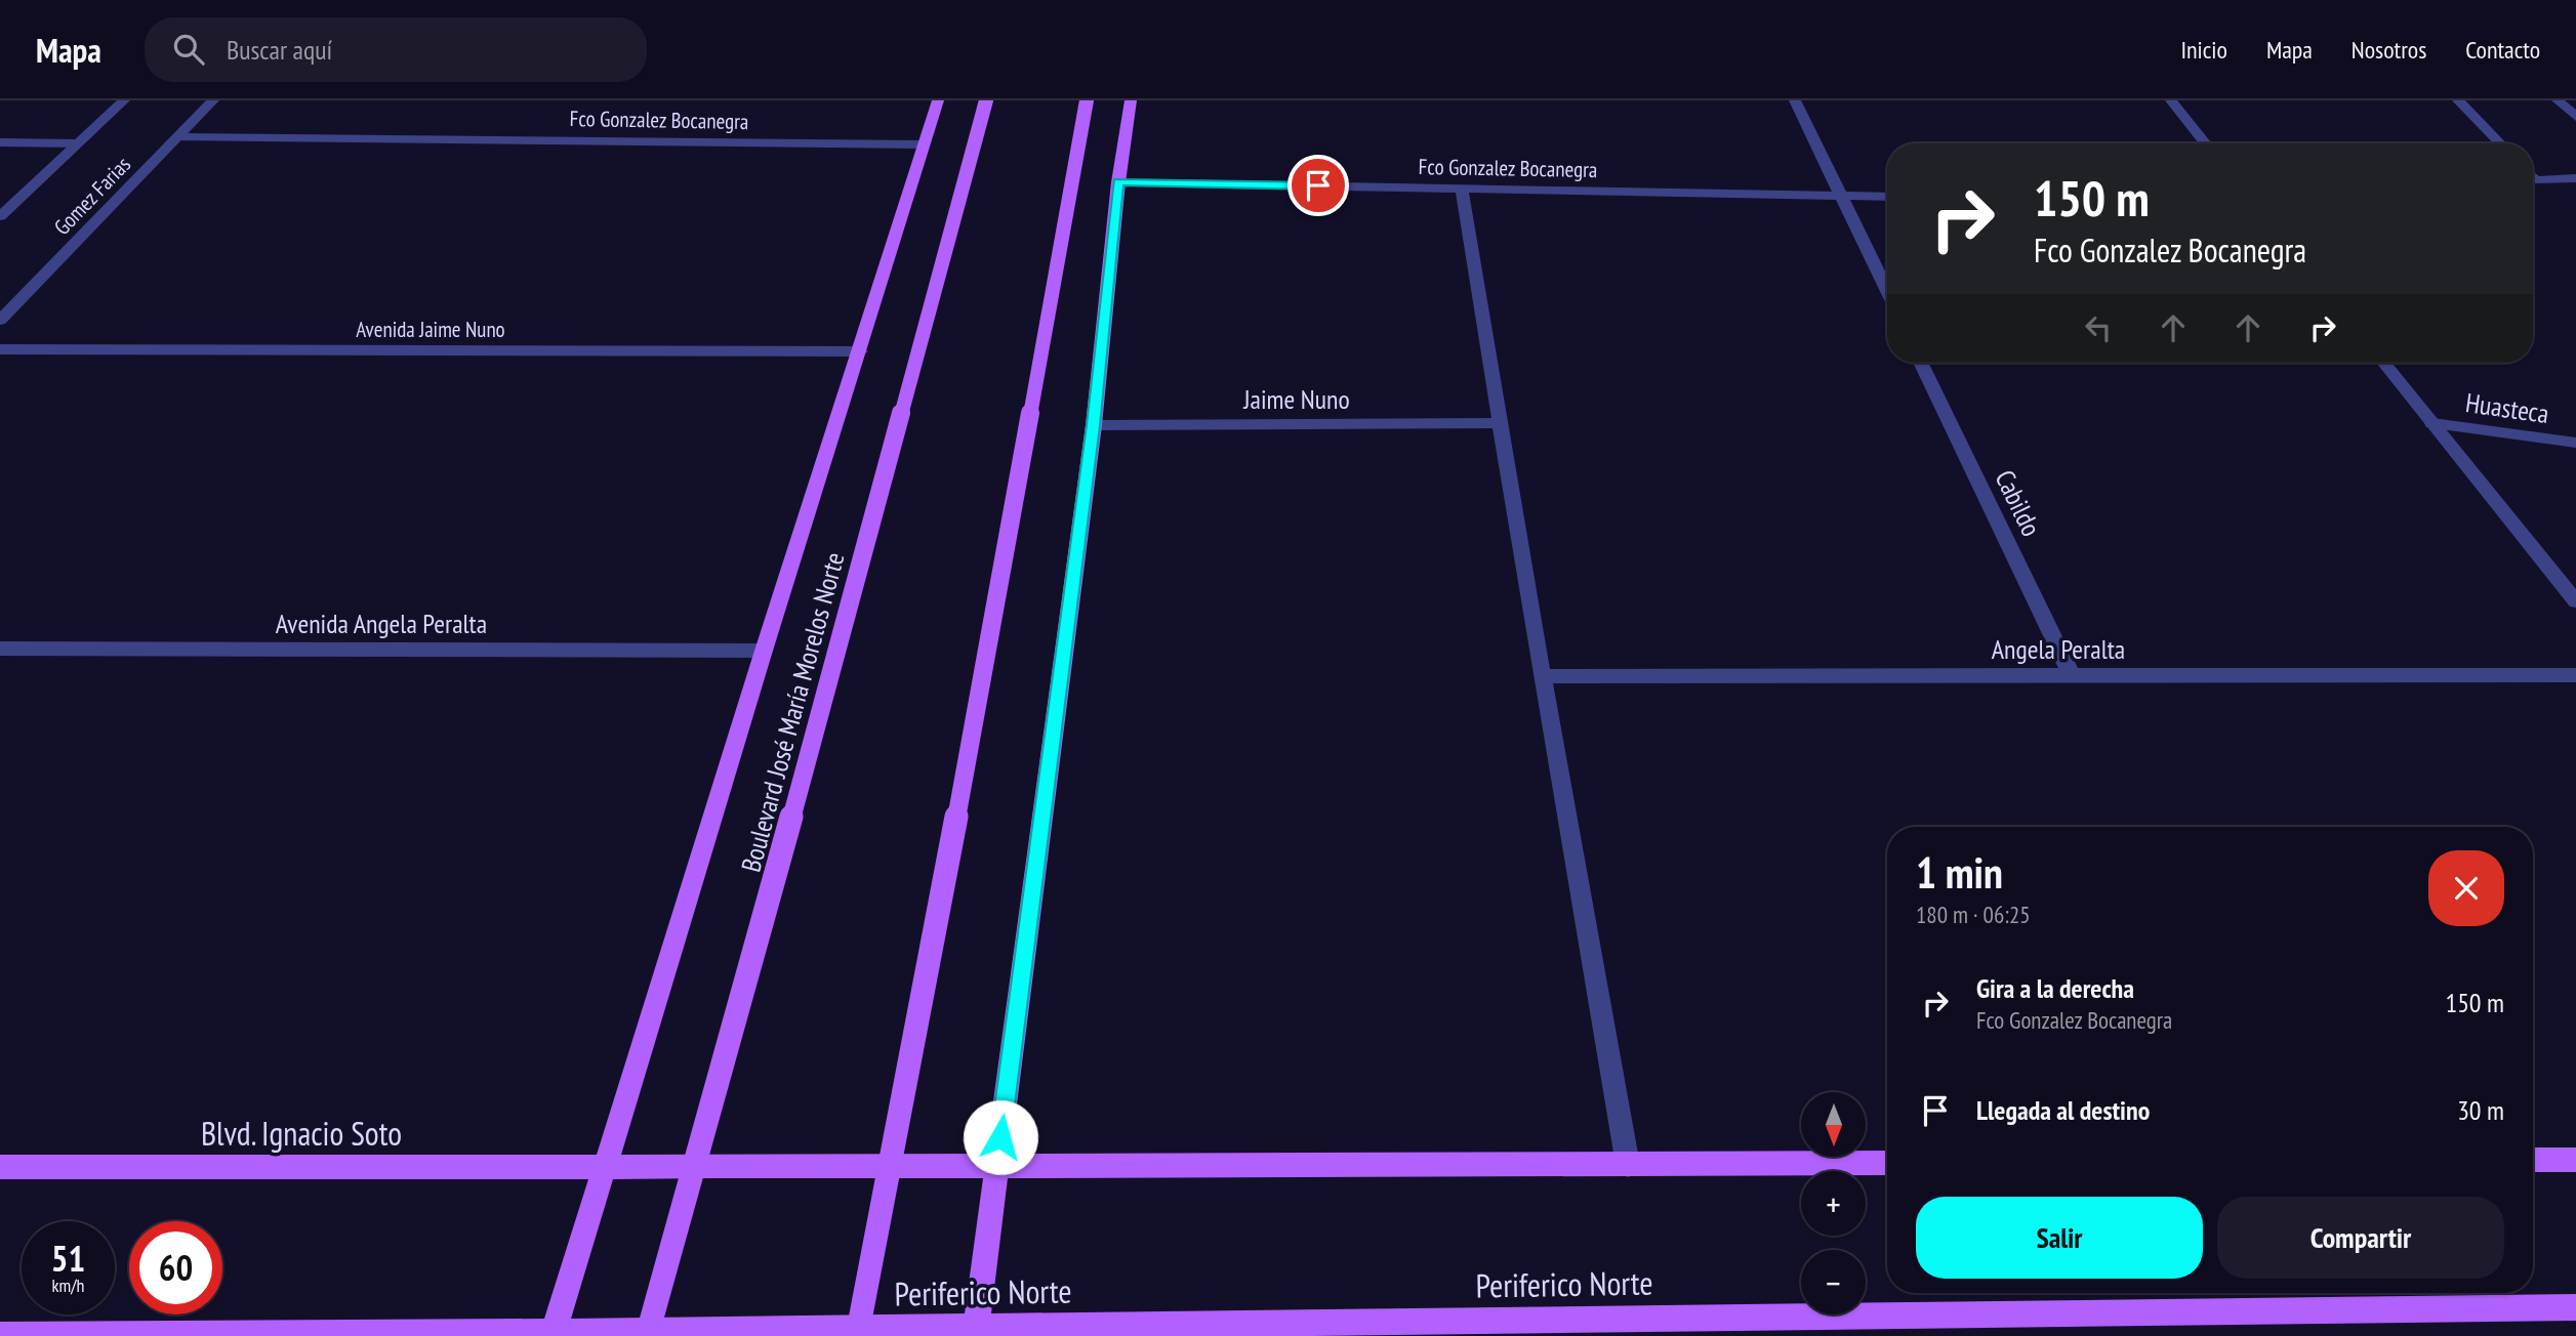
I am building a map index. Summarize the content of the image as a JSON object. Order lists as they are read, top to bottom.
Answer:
{
  "streets": {
    "main road": ["Boulevard José María Morelos Norte", "Blvd. Ignacio Soto", "Periferico Norte"],
    "street": [
      "Fco Gonzalez Bocanegra",
      "Gomez Farias",
      "Avenida Jaime Nuno",
      "Jaime Nuno",
      "Huasteca",
      "Cabildo",
      "Avenida Angela Peralta",
      "Angela Peralta"
    ]
  },
  "crossings": [
    ["Fco Gonzalez Bocanegra", "Gomez Farias"],
    ["Cabildo", "Angela Peralta"]
  ],
  "north": "bottom",
  "page": {
    "header": "Mapa",
    "search": "Buscar aquí",
    "nav": [
      "Inicio",
      "Mapa",
      "Nosotros",
      "Contacto"
    ],
    "turn": ["150 m", "Fco Gonzalez Bocanegra"],
    "heading": ["1 min", "180 m · 06:25"],
    "list": [
      {
        "name": "Gira a la derecha",
        "note": "Fco Gonzalez Bocanegra",
        "value": "150 m"
      },
      {
        "name": "Llegada al destino",
        "value": "30 m"
      }
    ],
    "map_buttons": ["+", "−"],
    "buttons": ["Salir", "Compartir"],
    "speed": "51 km/h",
    "limit": "60"
  }
}
